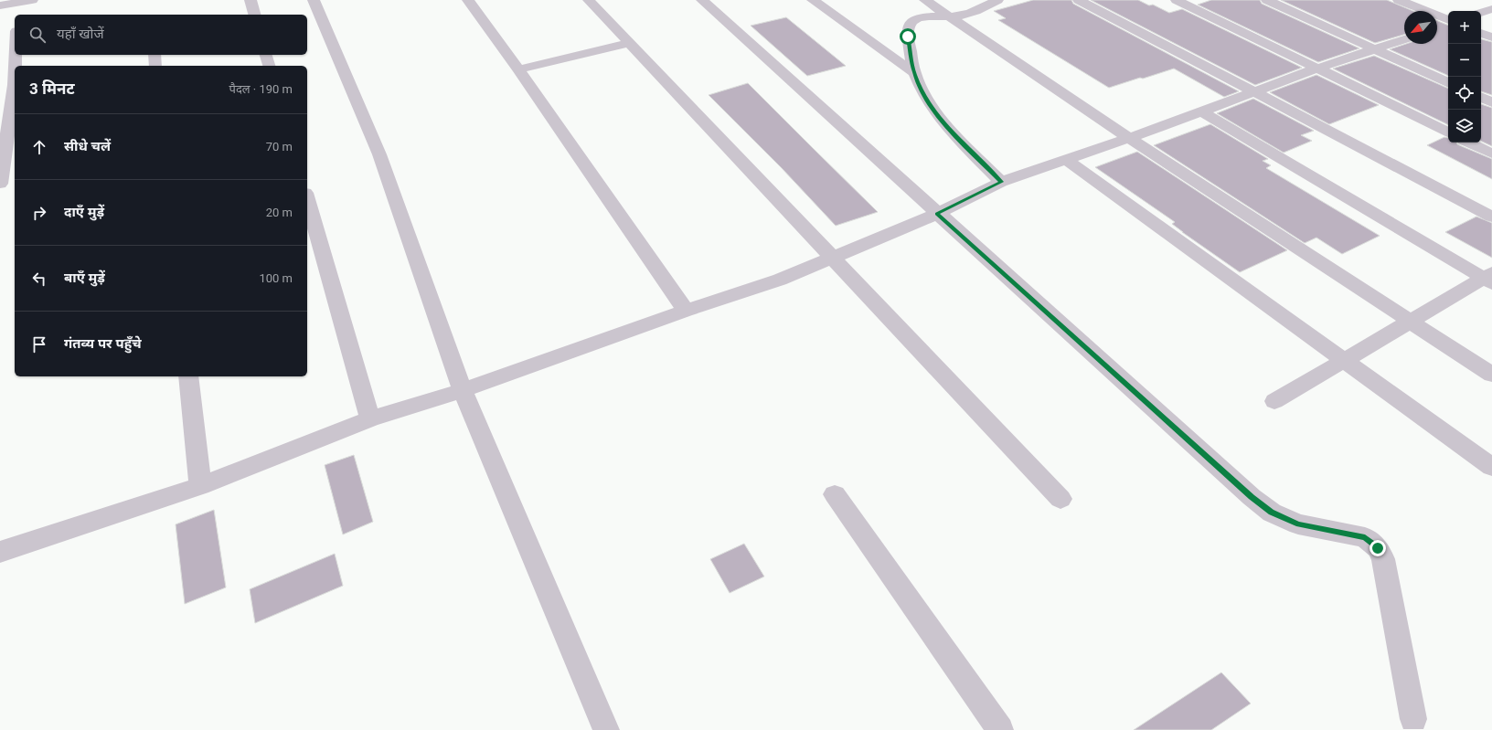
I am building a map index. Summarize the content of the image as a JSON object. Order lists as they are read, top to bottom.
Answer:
{
  "north": "bottom left",
  "page": {
    "map_buttons": ["+", "−"],
    "search": "यहाँ खोजें",
    "heading": ["3 मिनट", "पैदल · 190 m"],
    "list": [
      ["सीधे चलें", "70 m"],
      ["दाएँ मुड़ें", "20 m"],
      ["बाएँ मुड़ें", "100 m"],
      "गंतव्य पर पहुँचे"
    ]
  }
}
